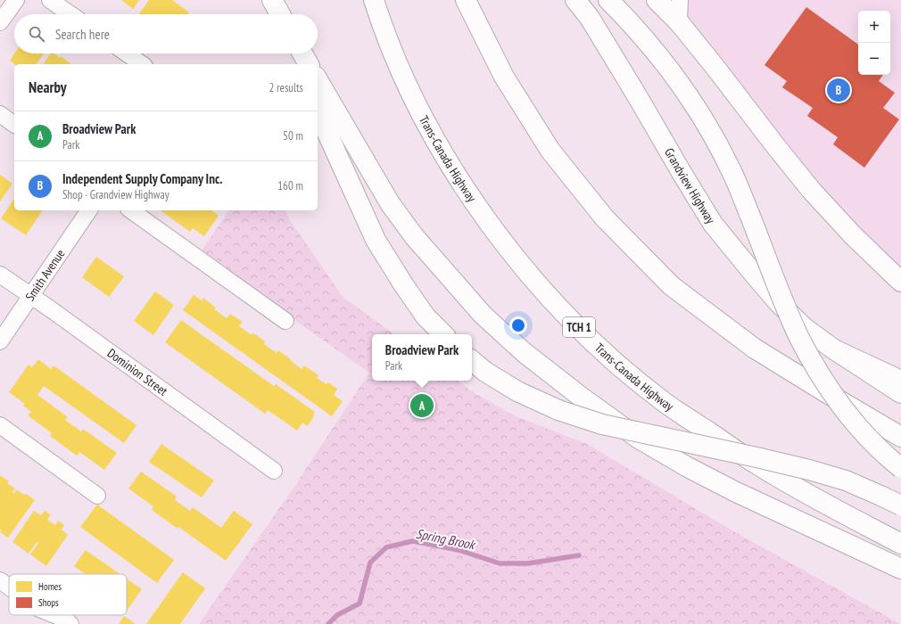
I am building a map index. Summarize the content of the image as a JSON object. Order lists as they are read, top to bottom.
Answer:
{
  "streets": {
    "main road": ["Trans-Canada Highway", "Grandview Highway", "TCH 1"],
    "street": ["Smith Avenue", "Dominion Street"]
  },
  "crossings": [
    ["Smith Avenue", "Dominion Street"]
  ],
  "water": ["Spring Brook"],
  "legend": ["Homes", "Shops"],
  "page": {
    "map_buttons": ["+", "−"],
    "search": "Search here",
    "heading": ["Nearby", "2 results"],
    "pins": ["B", "A"],
    "list": [
      {
        "mark": "A",
        "name": "Broadview Park",
        "note": "Park",
        "value": "50 m"
      },
      {
        "mark": "B",
        "name": "Independent Supply Company Inc.",
        "note": "Shop · Grandview Highway",
        "value": "160 m"
      }
    ],
    "popup": ["Broadview Park", "Park"]
  }
}
